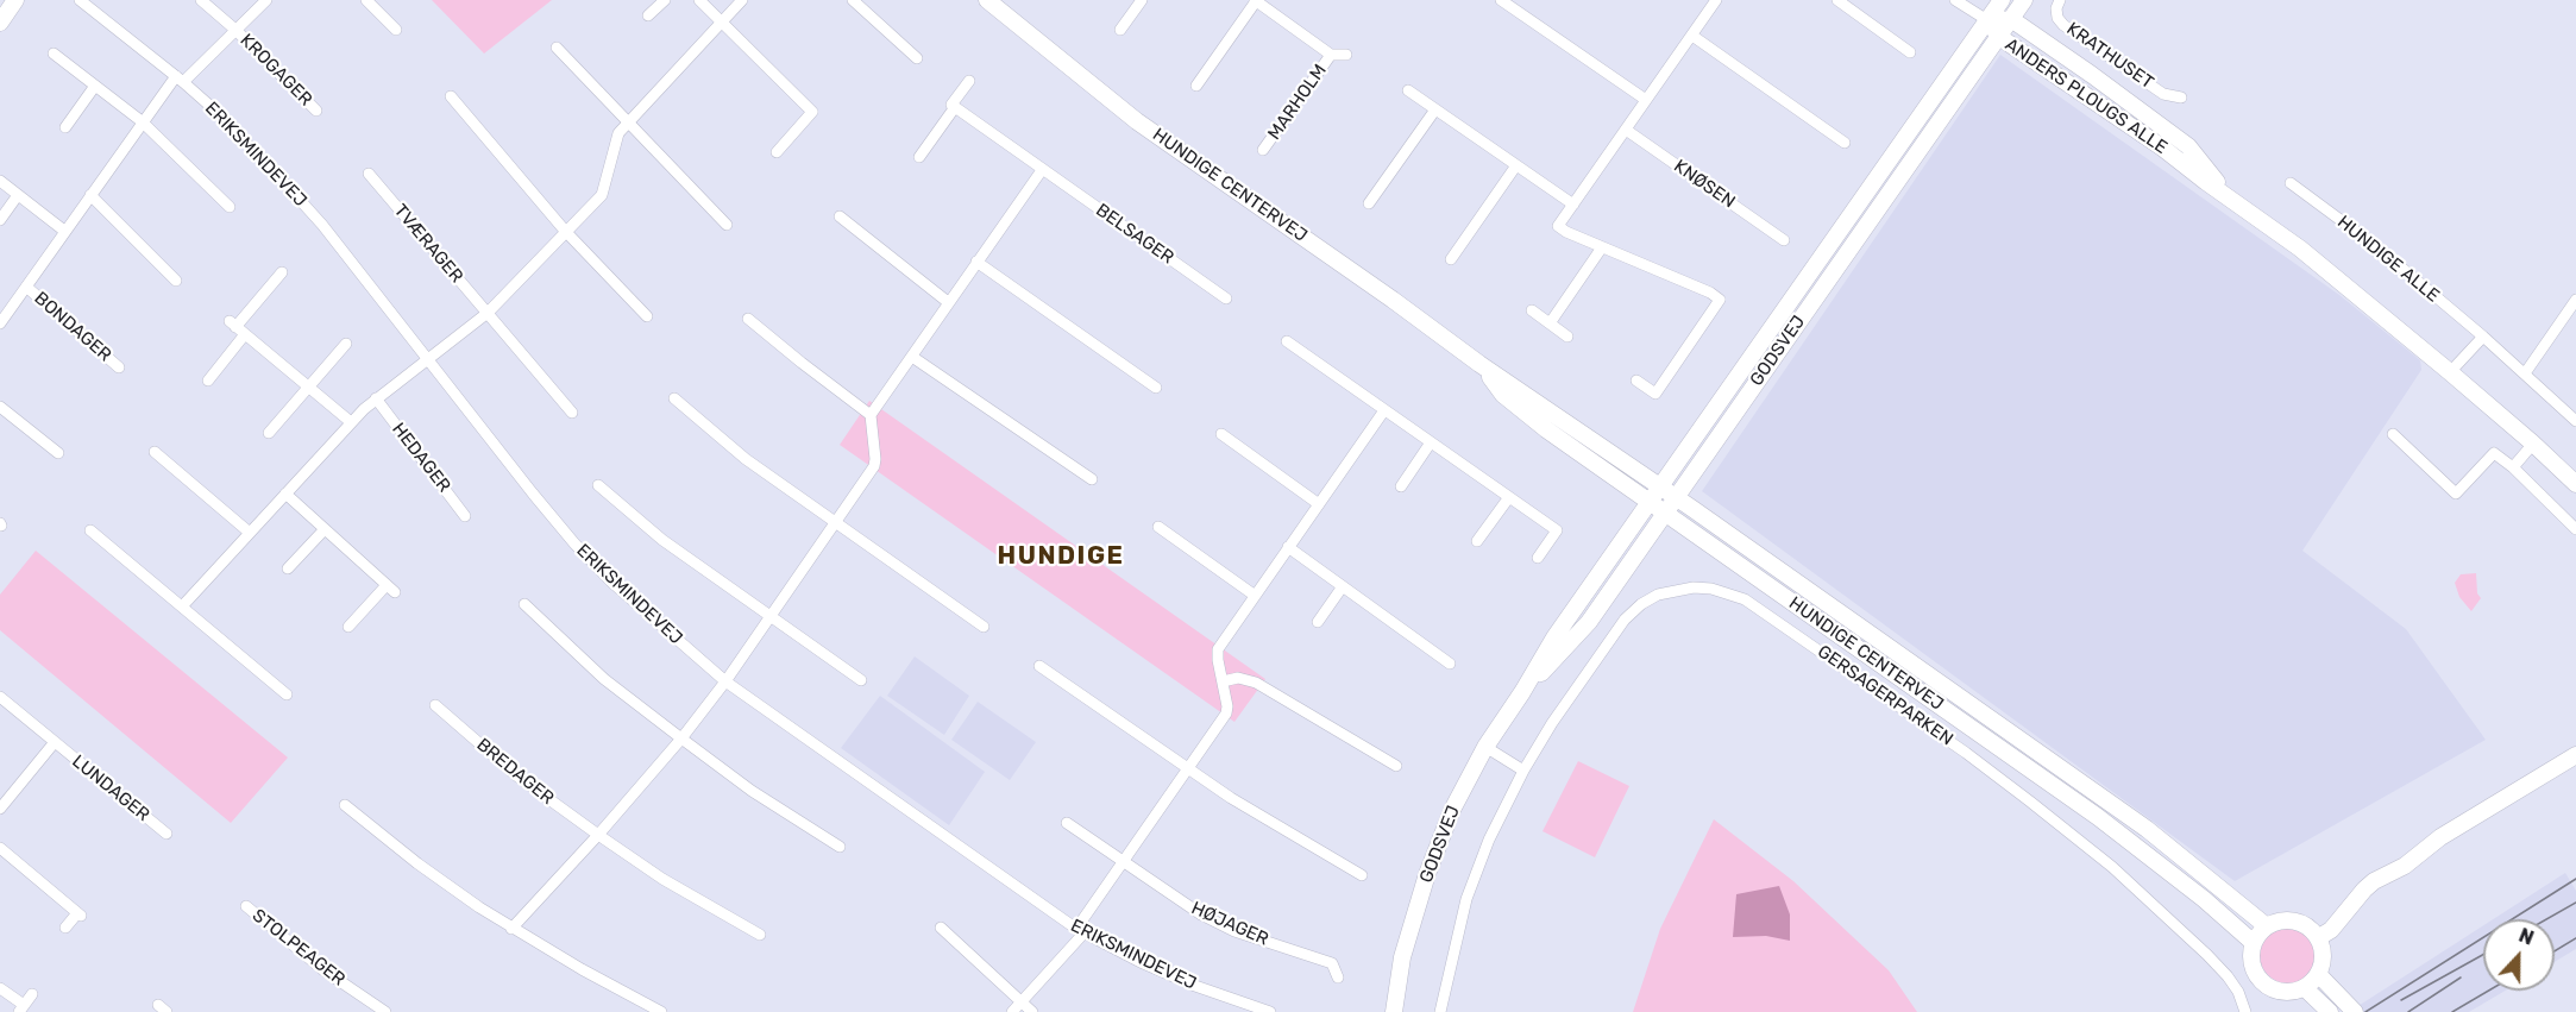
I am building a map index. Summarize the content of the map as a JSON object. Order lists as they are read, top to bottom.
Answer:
{
  "streets": {
    "street": [
      "KRATHUSET",
      "KROGAGER",
      "ANDERS PLOUGS ALLE",
      "MARHOLM",
      "ERIKSMINDEVEJ",
      "KNØSEN",
      "HUNDIGE CENTERVEJ",
      "BELSAGER",
      "TVÆRAGER",
      "HUNDIGE ALLE",
      "BONDAGER",
      "GODSVEJ",
      "HEDAGER",
      "GERSAGERPARKEN",
      "BREDAGER",
      "LUNDAGER",
      "HØJAGER",
      "STOLPEAGER"
    ]
  },
  "crossings": [
    ["KROGAGER", "ERIKSMINDEVEJ"],
    ["KROGAGER", "BONDAGER"],
    ["ANDERS PLOUGS ALLE", "GODSVEJ"],
    ["ERIKSMINDEVEJ", "BONDAGER"],
    ["HUNDIGE CENTERVEJ", "GODSVEJ"]
  ],
  "districts": ["HUNDIGE"],
  "north": "top"
}
